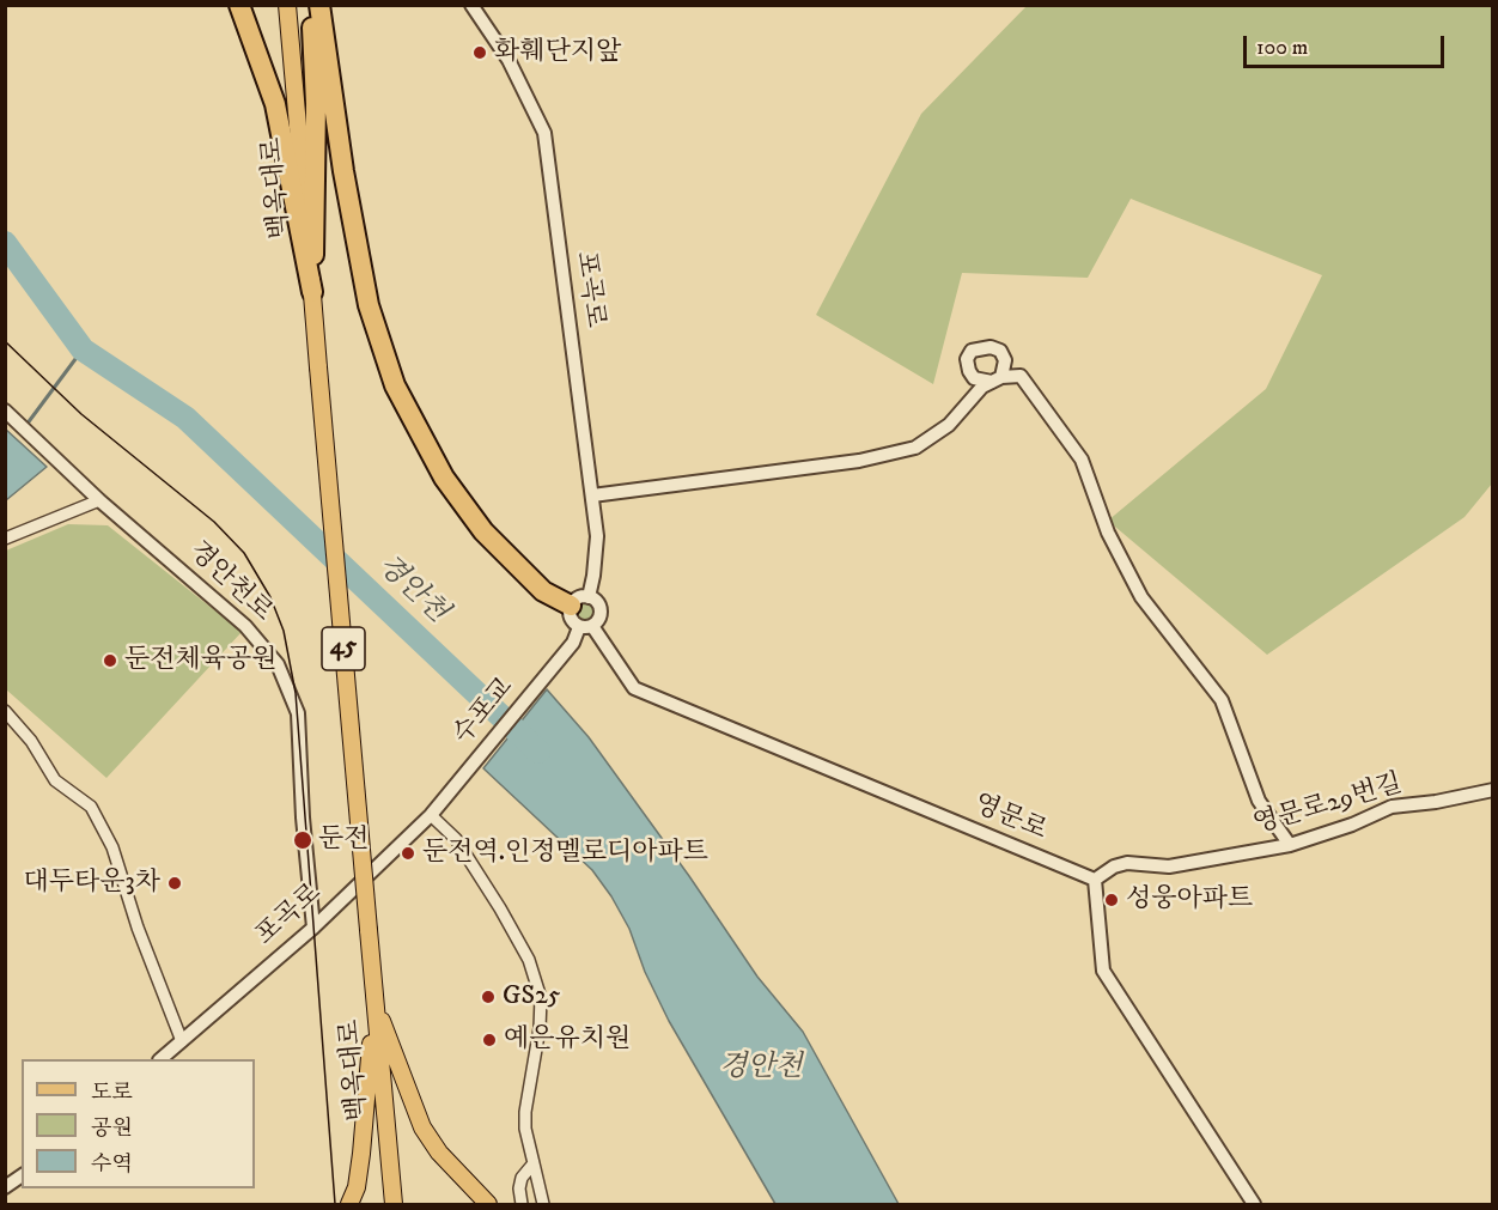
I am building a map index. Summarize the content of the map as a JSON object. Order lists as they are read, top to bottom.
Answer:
{
  "streets": {
    "main road": ["백옥대로", "45"],
    "street": [
      "포곡로",
      "경안천로",
      "수포교",
      "영문로29번길",
      "영문로"
    ]
  },
  "crossings": [
    ["포곡로", "경안천로"],
    ["포곡로", "수포교"],
    ["포곡로", "영문로"],
    ["수포교", "영문로"],
    ["영문로29번길", "영문로"]
  ],
  "water": ["경안천"],
  "places": [
    "화훼단지앞",
    "둔전체육공원",
    "둔전",
    "둔전역.인정멜로디아파트",
    "대두타운3차",
    "성웅아파트",
    "GS25",
    "예은유치원"
  ],
  "legend": ["도로", "공원", "수역"],
  "scale_bar": "100 m"
}
